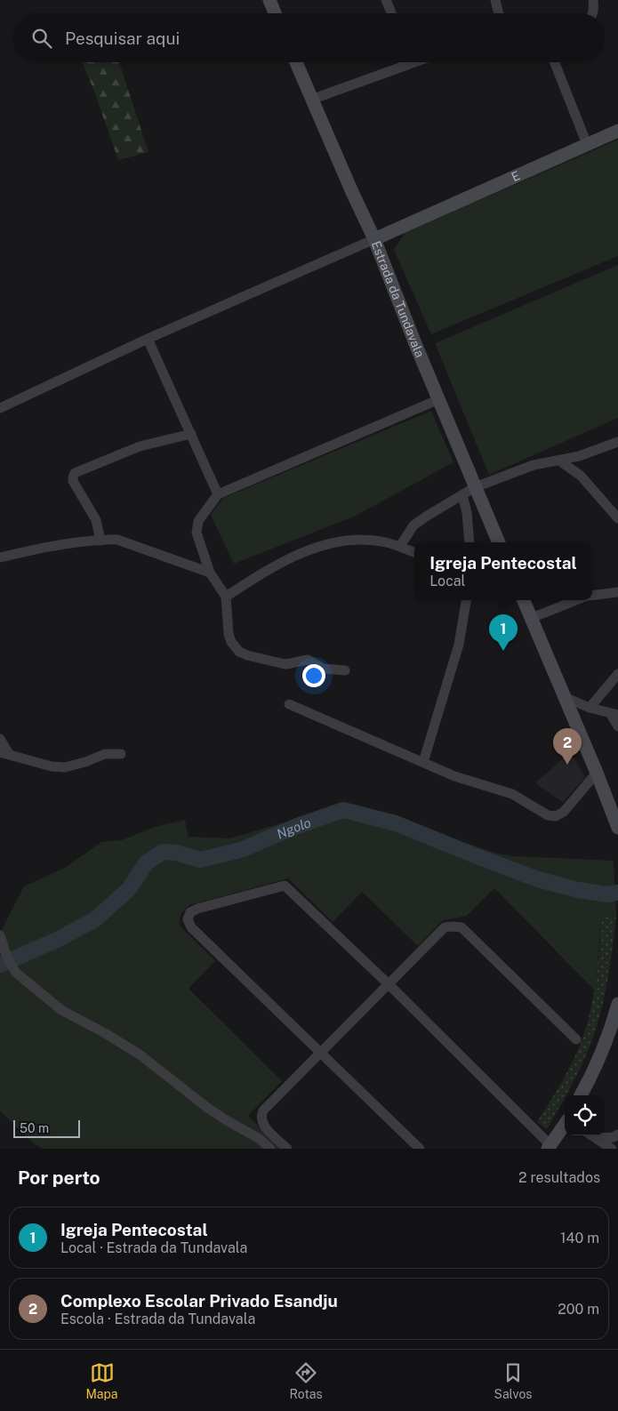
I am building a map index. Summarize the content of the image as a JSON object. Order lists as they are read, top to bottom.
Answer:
{
  "streets": {
    "main road": ["E", "Estrada da Tundavala"]
  },
  "crossings": [
    ["E", "Estrada da Tundavala"]
  ],
  "water": ["Ngolo"],
  "scale_bar": "50 m",
  "page": {
    "search": "Pesquisar aqui",
    "popup": ["Igreja Pentecostal", "Local"],
    "pins": ["1", "2"],
    "scale": "50 m",
    "heading": ["Por perto", "2 resultados"],
    "list": [
      {
        "mark": "1",
        "name": "Igreja Pentecostal",
        "note": "Local · Estrada da Tundavala",
        "value": "140 m"
      },
      {
        "mark": "2",
        "name": "Complexo Escolar Privado Esandju",
        "note": "Escola · Estrada da Tundavala",
        "value": "200 m"
      }
    ],
    "nav": ["Mapa", "Rotas", "Salvos"]
  }
}
